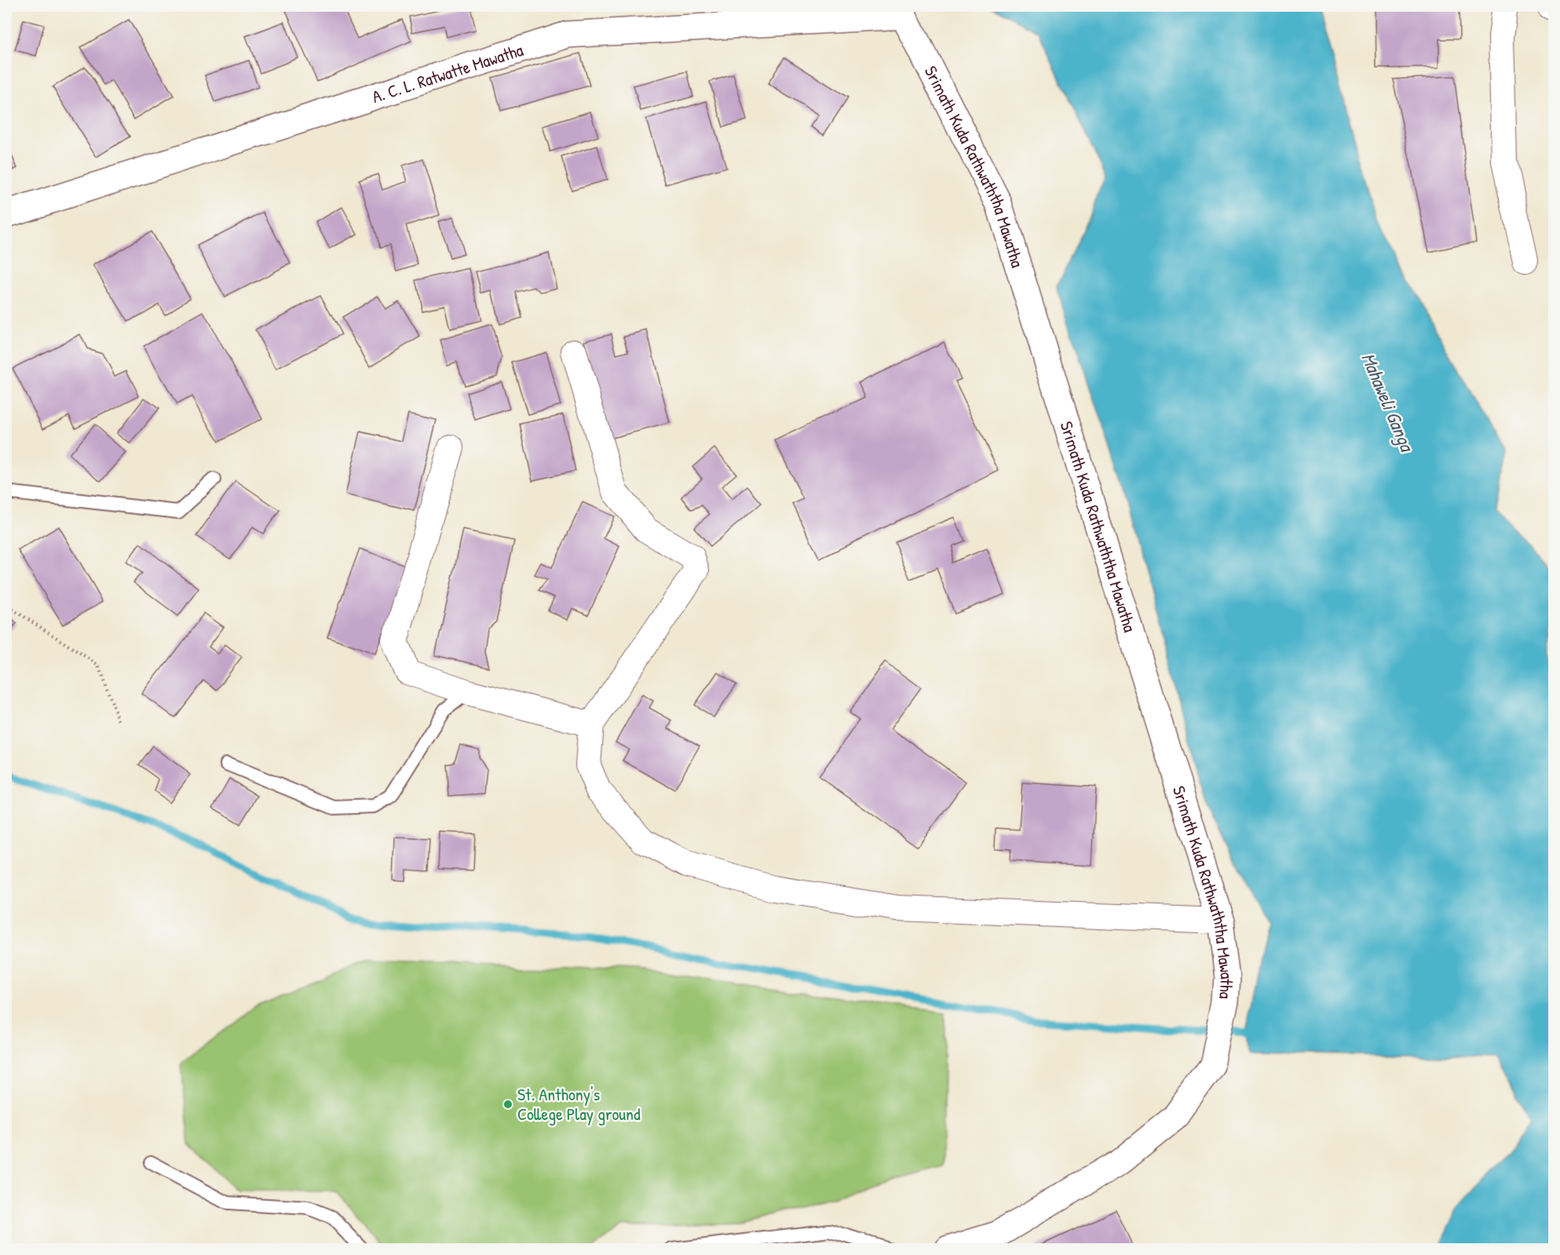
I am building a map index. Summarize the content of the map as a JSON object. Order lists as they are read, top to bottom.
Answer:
{
  "streets": {
    "street": ["A. C. L. Ratwatte Mawatha", "Srimath Kuda Rathwaththa Mawatha"]
  },
  "crossings": [
    ["A. C. L. Ratwatte Mawatha", "Srimath Kuda Rathwaththa Mawatha"]
  ],
  "water": ["Mahaweli Ganga"],
  "places": ["St. Anthony's College Play ground"]
}
